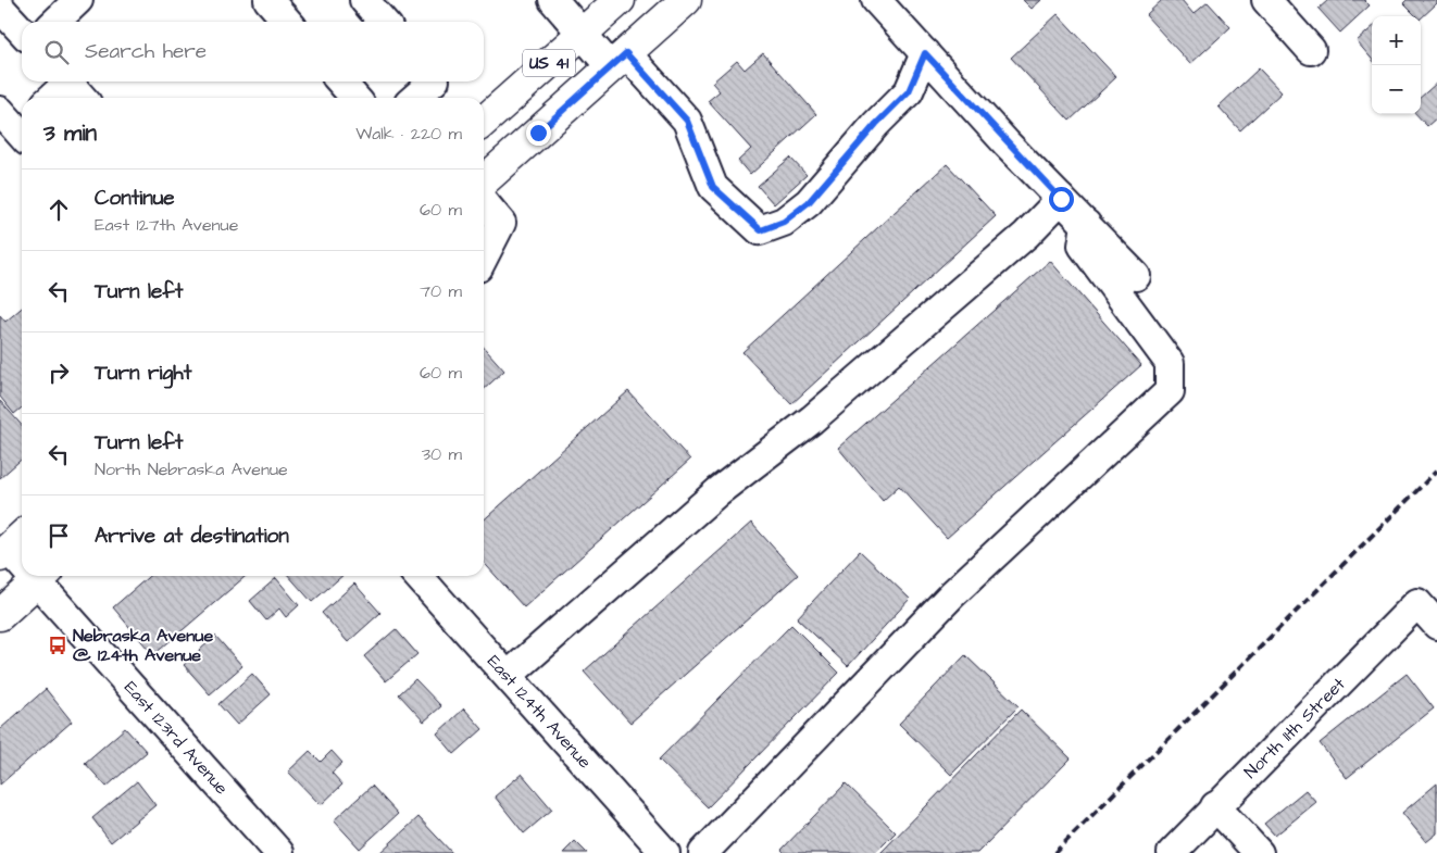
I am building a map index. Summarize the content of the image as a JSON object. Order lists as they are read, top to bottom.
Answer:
{
  "streets": {
    "main road": ["US 41"],
    "street": ["East 124th Avenue", "North 11th Street", "East 123rd Avenue"]
  },
  "places": {
    "bus stop": ["Nebraska Avenue @ 124th Avenue"]
  },
  "page": {
    "map_buttons": ["+", "−"],
    "search": "Search here",
    "heading": ["3 min", "Walk · 220 m"],
    "list": [
      ["Continue", "East 127th Avenue", "60 m"],
      ["Turn left", "70 m"],
      ["Turn right", "60 m"],
      ["Turn left", "North Nebraska Avenue", "30 m"],
      "Arrive at destination"
    ]
  }
}
